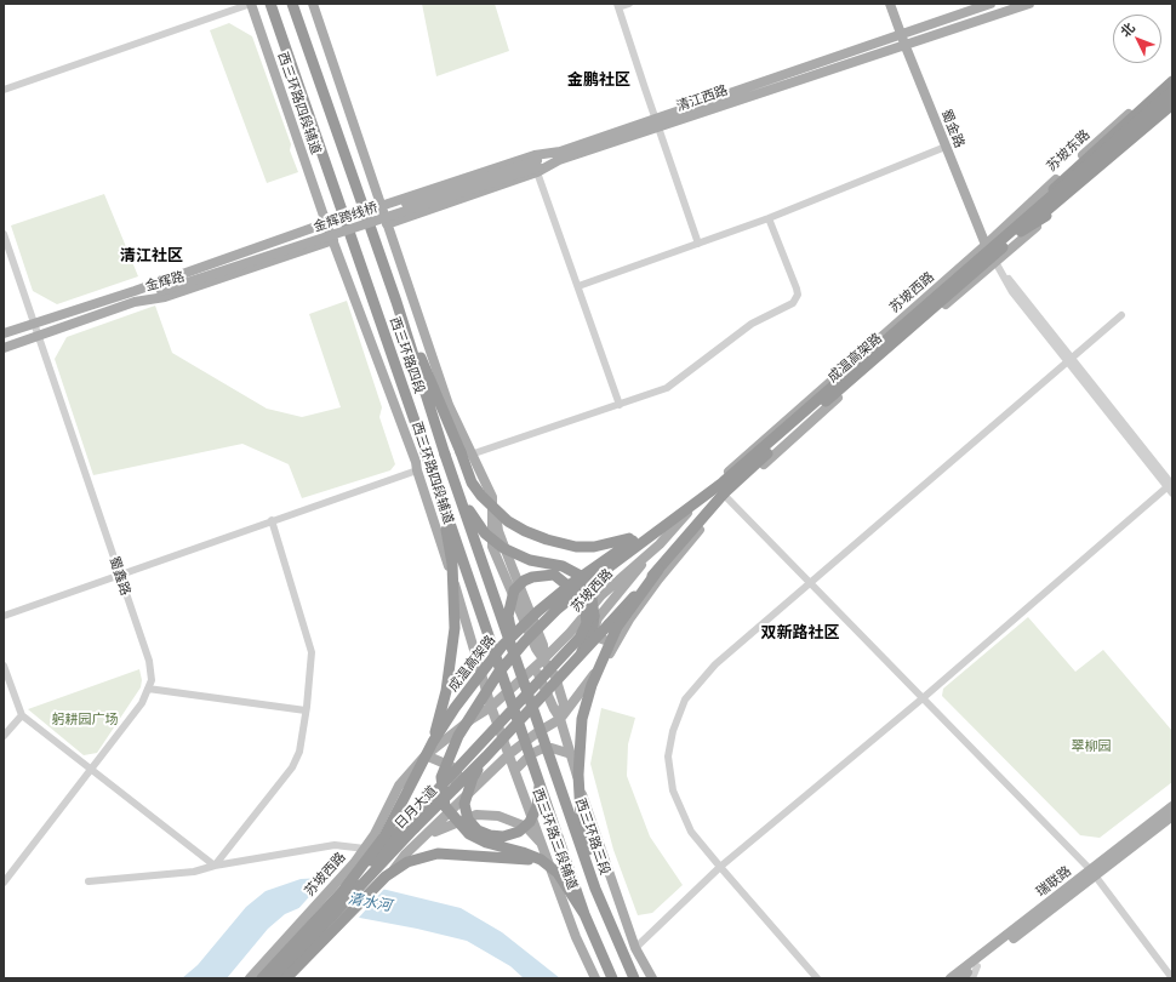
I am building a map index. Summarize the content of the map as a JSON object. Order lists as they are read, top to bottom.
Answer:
{
  "streets": {
    "highway": [
      "西三环路四段",
      "成温高架路",
      "日月大道",
      "西三环路三段"
    ],
    "main road": [
      "清江西路",
      "西三环路四段辅道",
      "蜀金路",
      "苏坡东路",
      "金辉跨线桥",
      "金辉路",
      "苏坡西路",
      "西三环路三段辅道",
      "瑞联路"
    ],
    "street": ["蜀鑫路"]
  },
  "crossings": [
    ["清江西路", "蜀金路"],
    ["西三环路四段辅道", "金辉路"],
    ["西三环路四段辅道", "苏坡西路"],
    ["西三环路四段辅道", "西三环路三段辅道"],
    ["蜀金路", "苏坡东路"],
    ["蜀金路", "苏坡西路"],
    ["苏坡东路", "苏坡西路"],
    ["金辉路", "蜀鑫路"],
    ["苏坡西路", "西三环路三段辅道"],
    ["西三环路四段", "西三环路三段"],
    ["成温高架路", "日月大道"]
  ],
  "districts": ["金鹏社区", "清江社区", "双新路社区"],
  "water": ["清水河"],
  "parks": ["躬耕园广场", "翠柳园"],
  "north": "top left"
}
